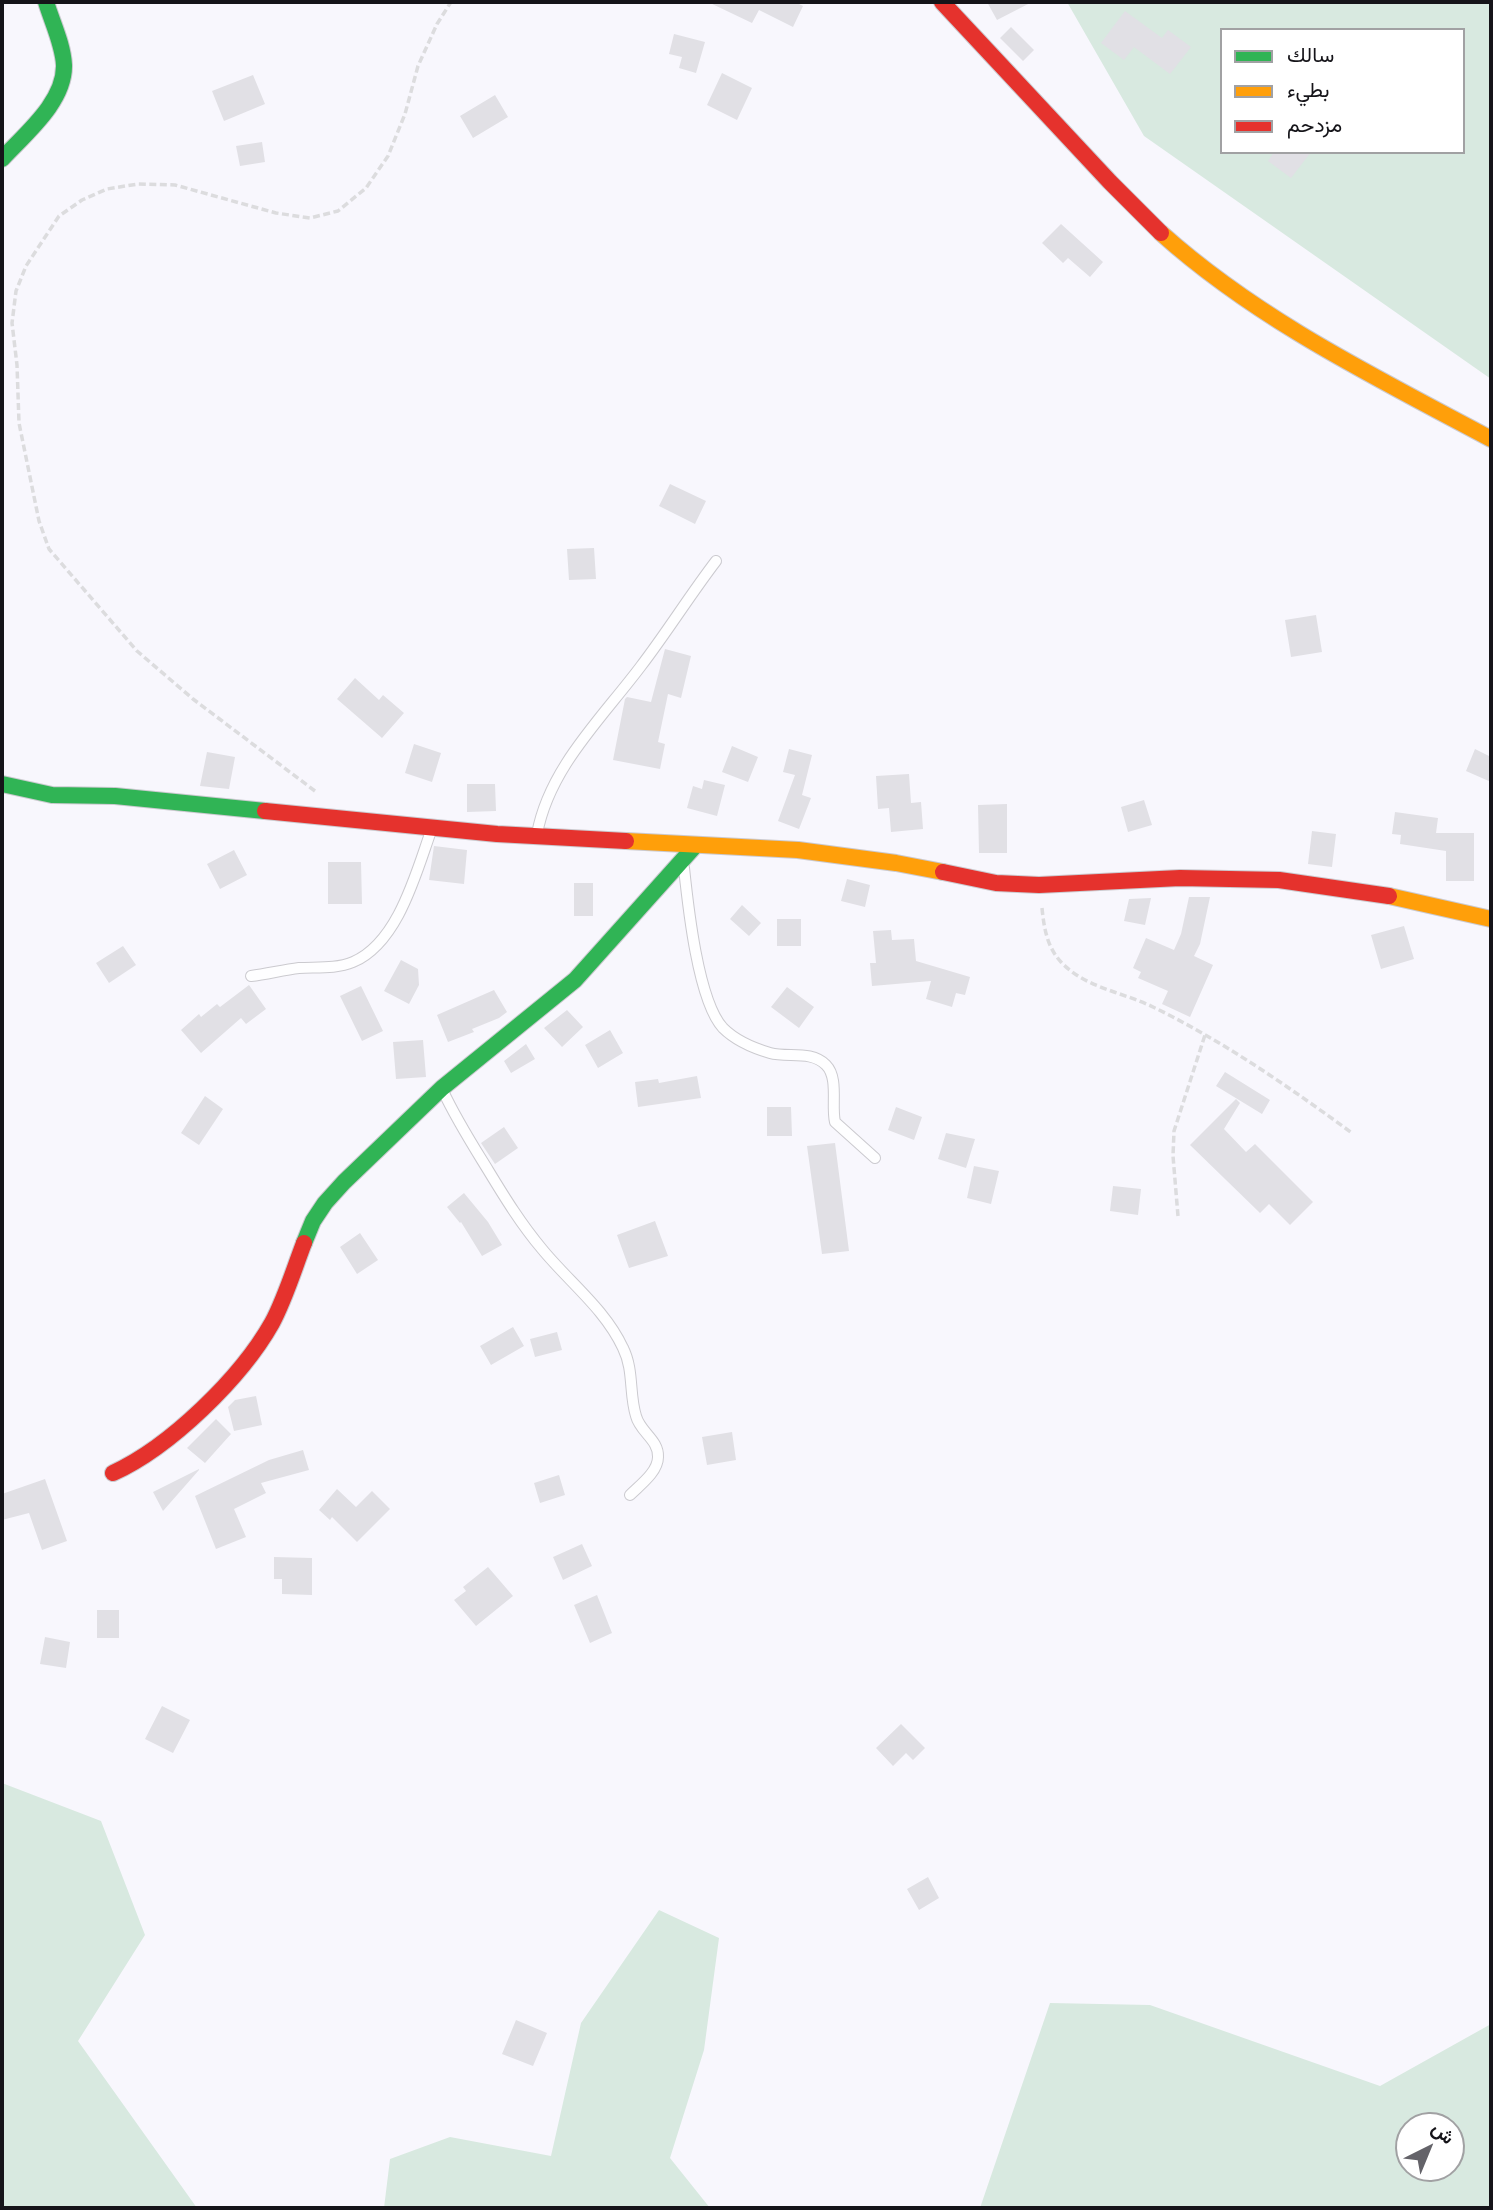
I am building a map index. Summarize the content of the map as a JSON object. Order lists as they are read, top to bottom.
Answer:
{
  "legend": ["سالك", "بطيء", "مزدحم"],
  "north": "top right"
}
